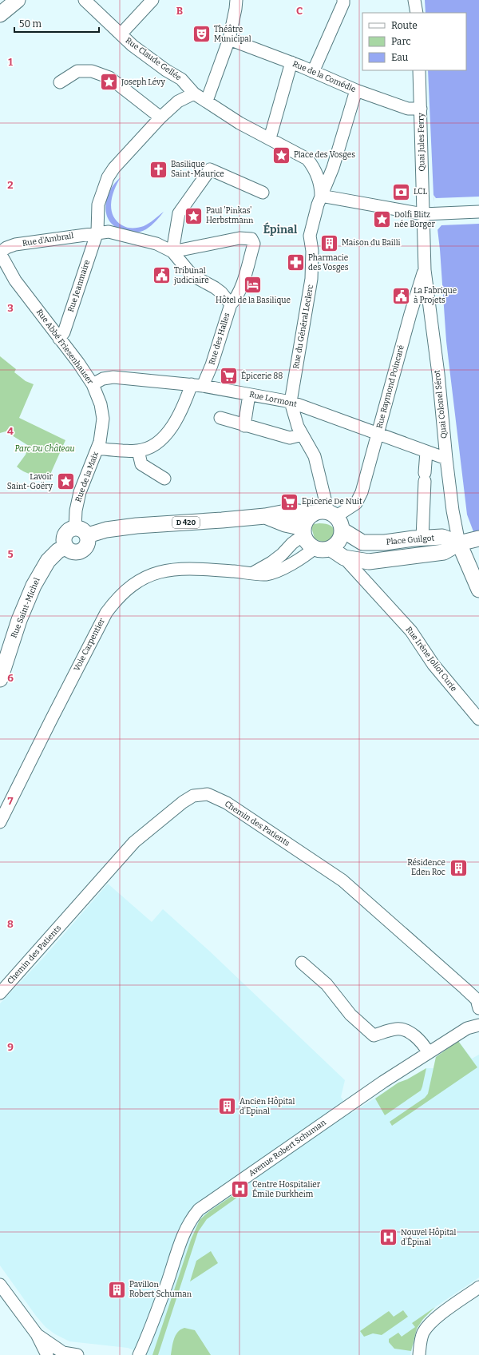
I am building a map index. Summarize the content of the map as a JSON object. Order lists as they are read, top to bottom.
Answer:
{
  "streets": {
    "main road": [
      "Quai Colonel Sérot",
      "D 420",
      "Place Guilgot",
      "Rue Saint-Michel"
    ],
    "street": [
      "Rue Claude Gellée",
      "Rue de la Comédie",
      "Quai Jules Ferry",
      "Rue d'Ambrail",
      "Rue Jeanmaire",
      "Rue du Général Leclerc",
      "Rue des Halles",
      "Rue Abbé Friesenhauser",
      "Rue Raymond Poincaré",
      "Rue Lormont",
      "Rue de la Maix",
      "Voie Carpentier",
      "Rue Irène Joliot Curie",
      "Chemin des Patients",
      "Avenue Robert Schuman"
    ]
  },
  "crossings": [
    ["Rue Claude Gellée", "Rue Jeanmaire"],
    ["Rue Claude Gellée", "Rue du Général Leclerc"],
    ["Rue de la Comédie", "Quai Jules Ferry"],
    ["Quai Jules Ferry", "Quai Colonel Sérot"],
    ["Rue d'Ambrail", "Rue Jeanmaire"],
    ["Rue d'Ambrail", "Rue des Halles"],
    ["Rue d'Ambrail", "Rue Abbé Friesenhauser"],
    ["Rue Jeanmaire", "Rue Abbé Friesenhauser"],
    ["Rue du Général Leclerc", "Rue Lormont"],
    ["Rue des Halles", "Rue Lormont"],
    ["Rue des Halles", "Rue de la Maix"],
    ["Rue Abbé Friesenhauser", "Rue Lormont"],
    ["Rue Abbé Friesenhauser", "Rue de la Maix"],
    ["Rue Raymond Poincaré", "Rue Lormont"],
    ["Rue Raymond Poincaré", "Quai Colonel Sérot"],
    ["Rue Raymond Poincaré", "D 420"],
    ["Rue Raymond Poincaré", "Place Guilgot"],
    ["Rue Raymond Poincaré", "Voie Carpentier"],
    ["Rue Lormont", "Quai Colonel Sérot"],
    ["Rue Lormont", "Rue de la Maix"],
    ["Quai Colonel Sérot", "Place Guilgot"],
    ["Rue de la Maix", "D 420"],
    ["Rue de la Maix", "Rue Saint-Michel"],
    ["D 420", "Place Guilgot"],
    ["D 420", "Rue Saint-Michel"],
    ["D 420", "Voie Carpentier"],
    ["Place Guilgot", "Voie Carpentier"],
    ["Place Guilgot", "Rue Irène Joliot Curie"]
  ],
  "districts": ["Épinal"],
  "parks": ["Parc Du Château"],
  "places": {
    "theatre": ["Théâtre Municipal"],
    "place": [
      "Joseph Lévy",
      "Place des Vosges",
      "Paul 'Pinkas' Herbstmann",
      "Dolfi Blitz née Borger",
      "Lavoir Saint-Goëry"
    ],
    "church": ["Basilique Saint-Maurice"],
    "bank": ["LCL"],
    "building": [
      "Maison du Bailli",
      "Résidence Eden Roc",
      "Ancien Hôpital d'Epinal",
      "Pavillon Robert Schuman"
    ],
    "pharmacy": ["Pharmacie des Vosges"],
    "public building": ["Tribunal judiciaire", "La Fabrique à Projets"],
    "hotel": ["Hôtel de la Basilique"],
    "supermarket": ["Épicerie 88", "Epicerie De Nuit"],
    "hospital": ["Centre Hospitalier Émile Durkheim", "Nouvel Hôpital d'Épinal"]
  },
  "legend": ["Route", "Parc", "Eau"],
  "scale_bar": "50 m",
  "grid": {
    "columns": ["B", "C"],
    "rows": [
      "1",
      "2",
      "3",
      "4",
      "5",
      "6",
      "7",
      "8",
      "9"
    ]
  }
}
